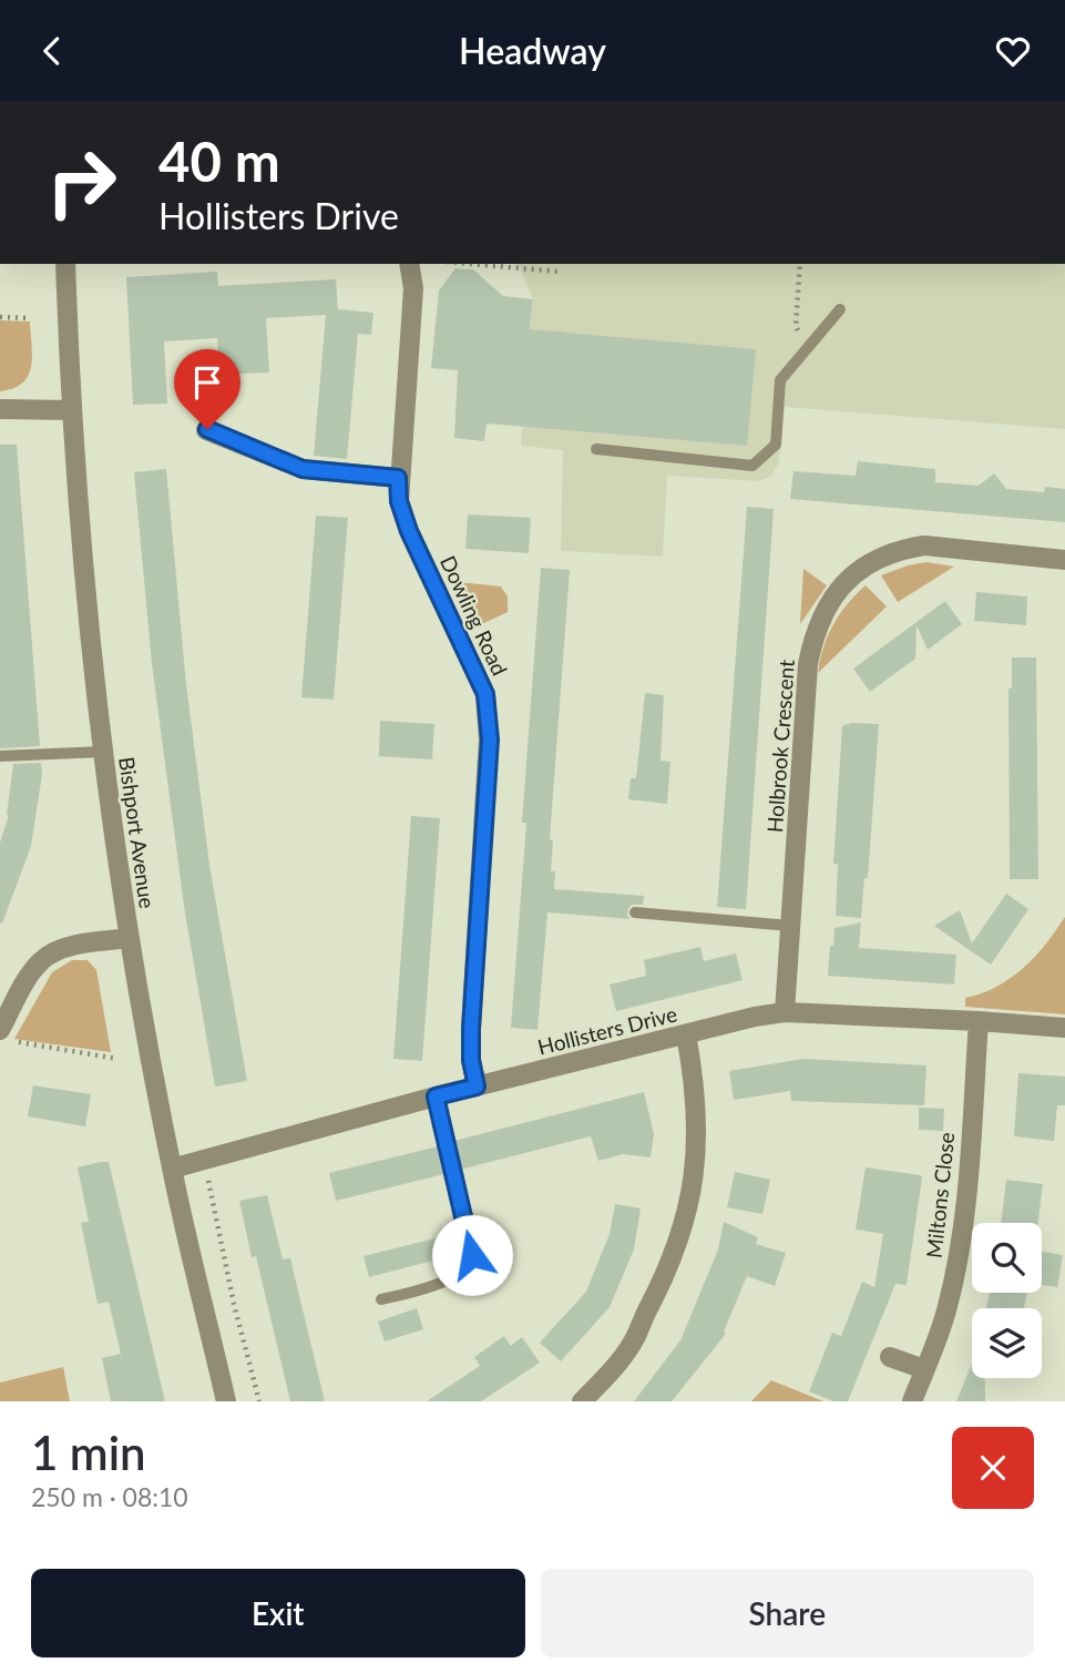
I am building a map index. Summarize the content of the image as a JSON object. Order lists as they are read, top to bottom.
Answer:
{
  "streets": {
    "street": [
      "Dowling Road",
      "Holbrook Crescent",
      "Bishport Avenue",
      "Hollisters Drive",
      "Miltons Close"
    ]
  },
  "crossings": [
    ["Dowling Road", "Hollisters Drive"],
    ["Holbrook Crescent", "Hollisters Drive"],
    ["Bishport Avenue", "Hollisters Drive"],
    ["Hollisters Drive", "Miltons Close"]
  ],
  "page": {
    "header": "Headway",
    "turn": ["40 m", "Hollisters Drive"],
    "heading": ["1 min", "250 m · 08:10"],
    "buttons": ["Exit", "Share"]
  }
}
